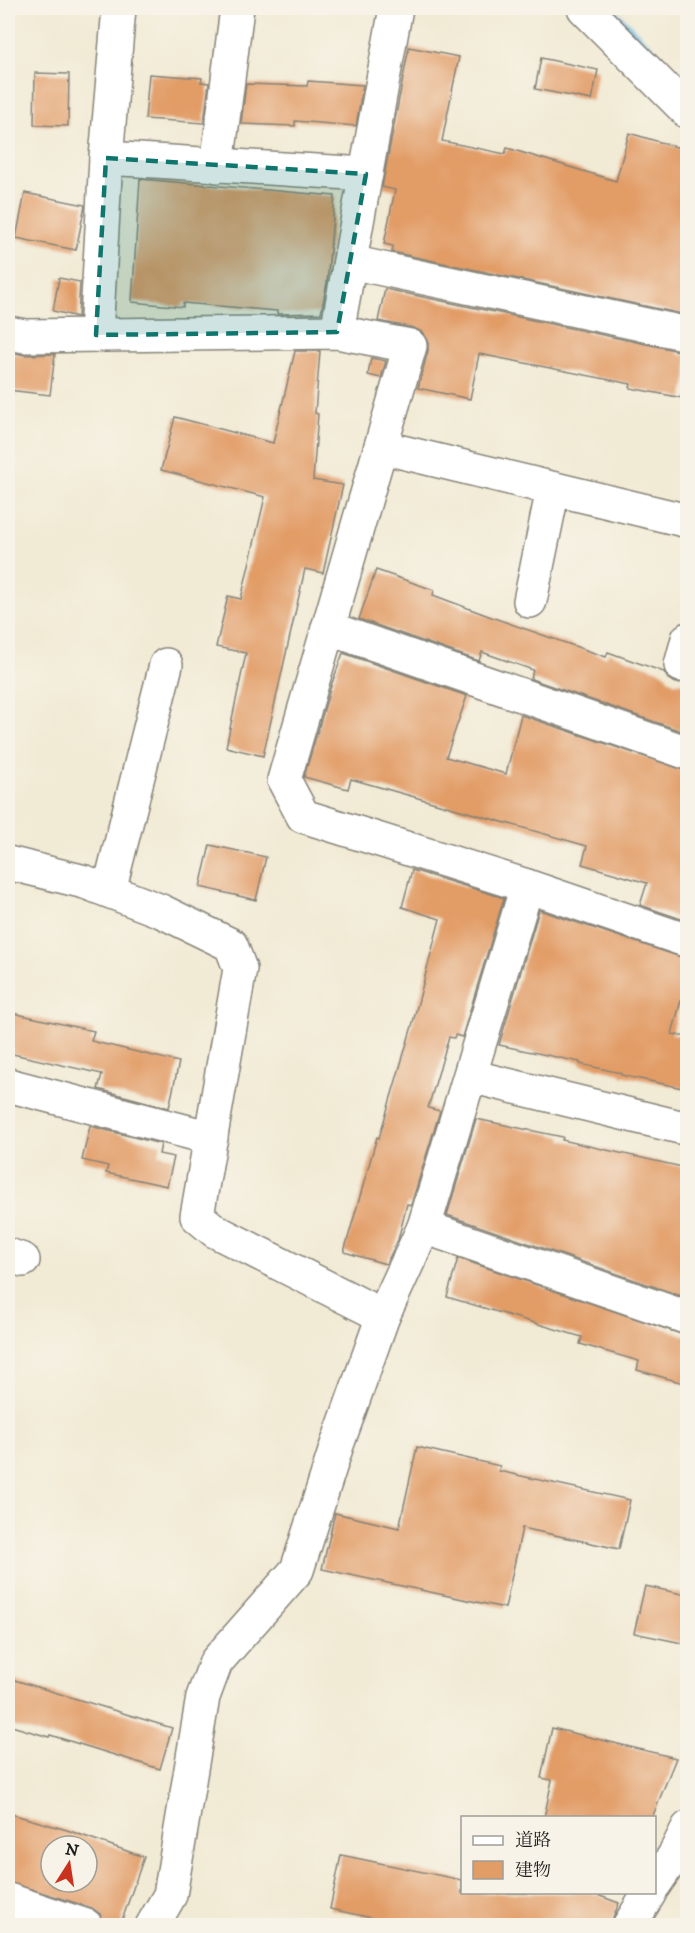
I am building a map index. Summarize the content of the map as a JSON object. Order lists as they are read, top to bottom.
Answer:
{
  "legend": ["道路", "建物"],
  "north": "top"
}
